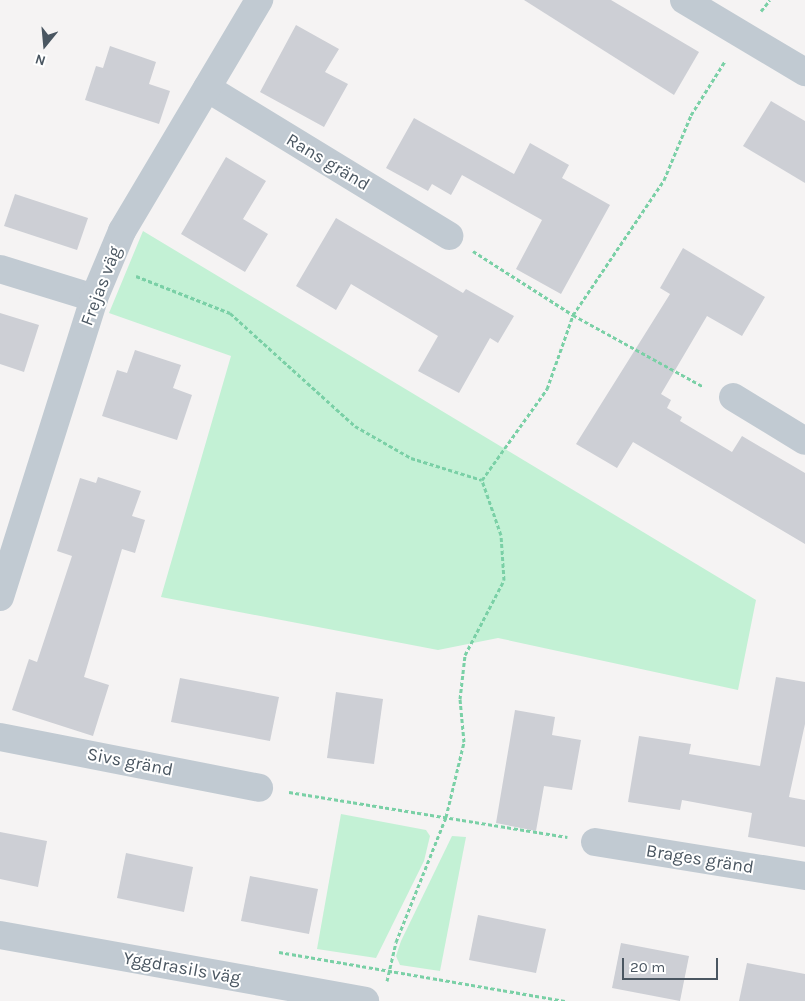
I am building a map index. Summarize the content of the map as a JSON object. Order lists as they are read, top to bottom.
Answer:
{
  "streets": {
    "street": [
      "Rans gränd",
      "Frejas väg",
      "Sivs gränd",
      "Brages gränd",
      "Yggdrasils väg"
    ]
  },
  "crossings": [
    ["Rans gränd", "Frejas väg"]
  ],
  "scale_bar": "20 m",
  "north": "bottom"
}
